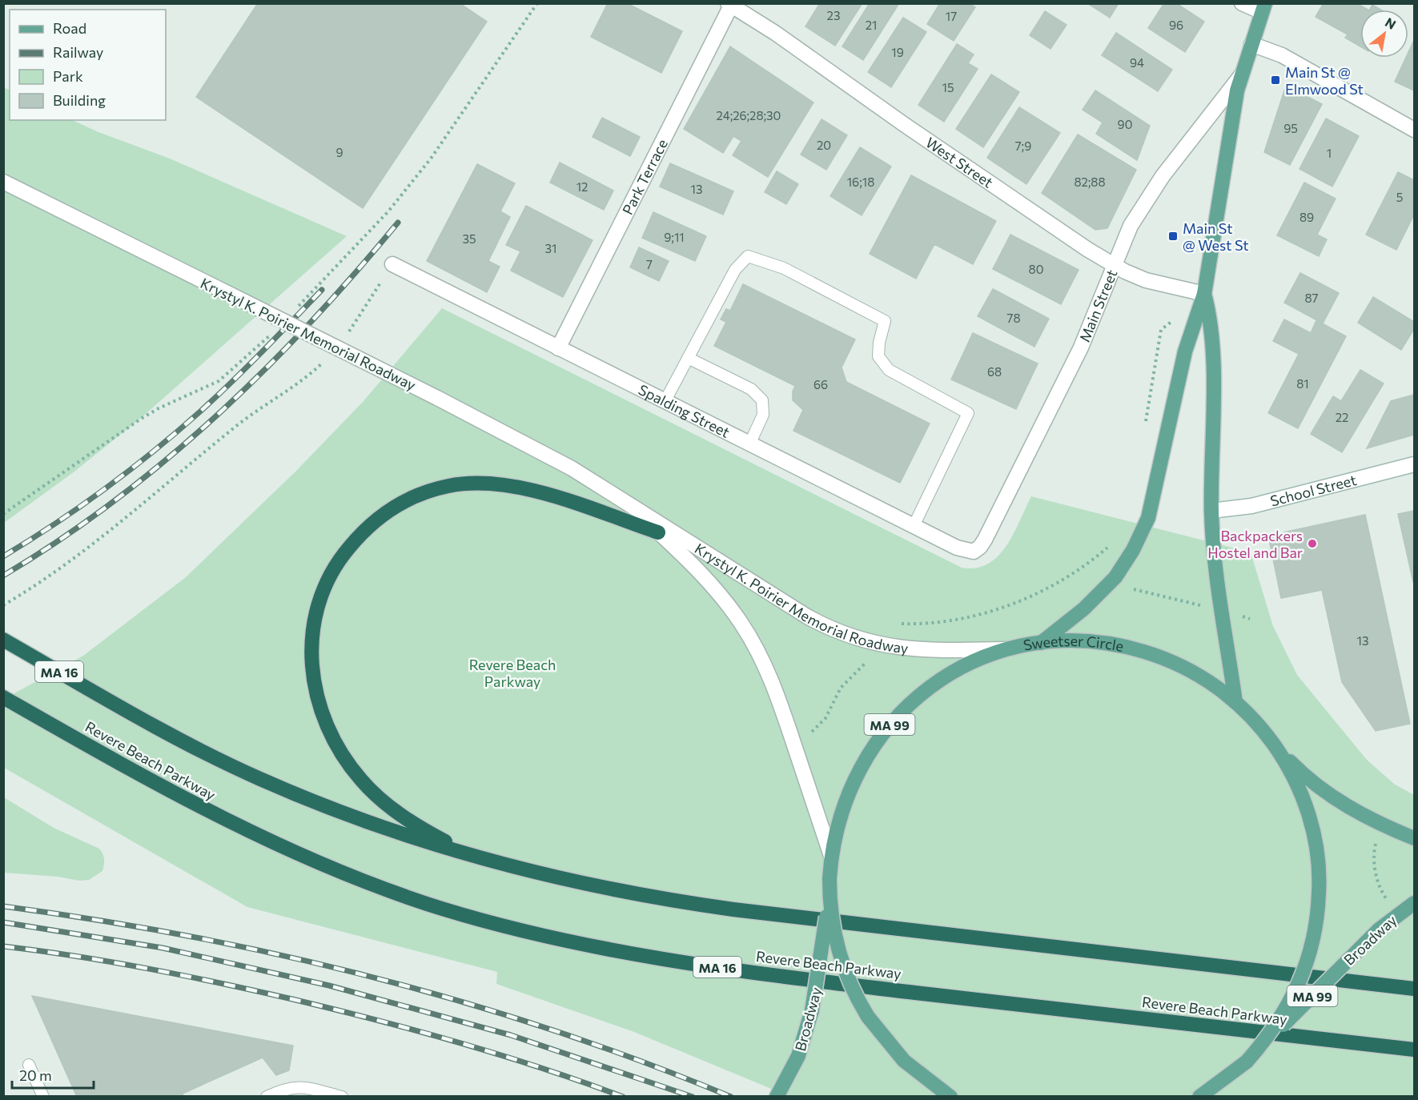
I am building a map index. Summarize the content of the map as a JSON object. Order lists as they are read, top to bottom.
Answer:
{
  "streets": {
    "highway": ["MA 16", "Revere Beach Parkway"],
    "main road": [
      "Main Street",
      "Sweetser Circle",
      "MA 99",
      "Broadway"
    ],
    "street": [
      "West Street",
      "Park Terrace",
      "Krystyl K. Poirier Memorial Roadway",
      "Spalding Street",
      "School Street"
    ]
  },
  "crossings": [
    ["West Street", "Park Terrace"],
    ["West Street", "Main Street"],
    ["Park Terrace", "Spalding Street"],
    ["Main Street", "Spalding Street"],
    ["Main Street", "School Street"],
    ["Main Street", "Sweetser Circle"],
    ["Krystyl K. Poirier Memorial Roadway", "Sweetser Circle"],
    ["Sweetser Circle", "MA 99"],
    ["Sweetser Circle", "Broadway"]
  ],
  "parks": ["Revere Beach Parkway"],
  "places": {
    "transit": ["Main St @ Elmwood St", "Main St @ West St"],
    "other": ["Backpackers Hostel and Bar"]
  },
  "house_numbers": [
    "23",
    "17",
    "21",
    "96",
    "19",
    "94",
    "15",
    "24;26;28;30",
    "90",
    "95",
    "20",
    "7;9",
    "9",
    "1",
    "16;18",
    "82;88",
    "12",
    "13",
    "5",
    "89",
    "9;11",
    "35",
    "31",
    "7",
    "80",
    "87",
    "78",
    "68",
    "81",
    "66",
    "22",
    "13"
  ],
  "legend": [
    "Road",
    "Railway",
    "Park",
    "Building"
  ],
  "scale_bar": "20 m",
  "north": "top right"
}
